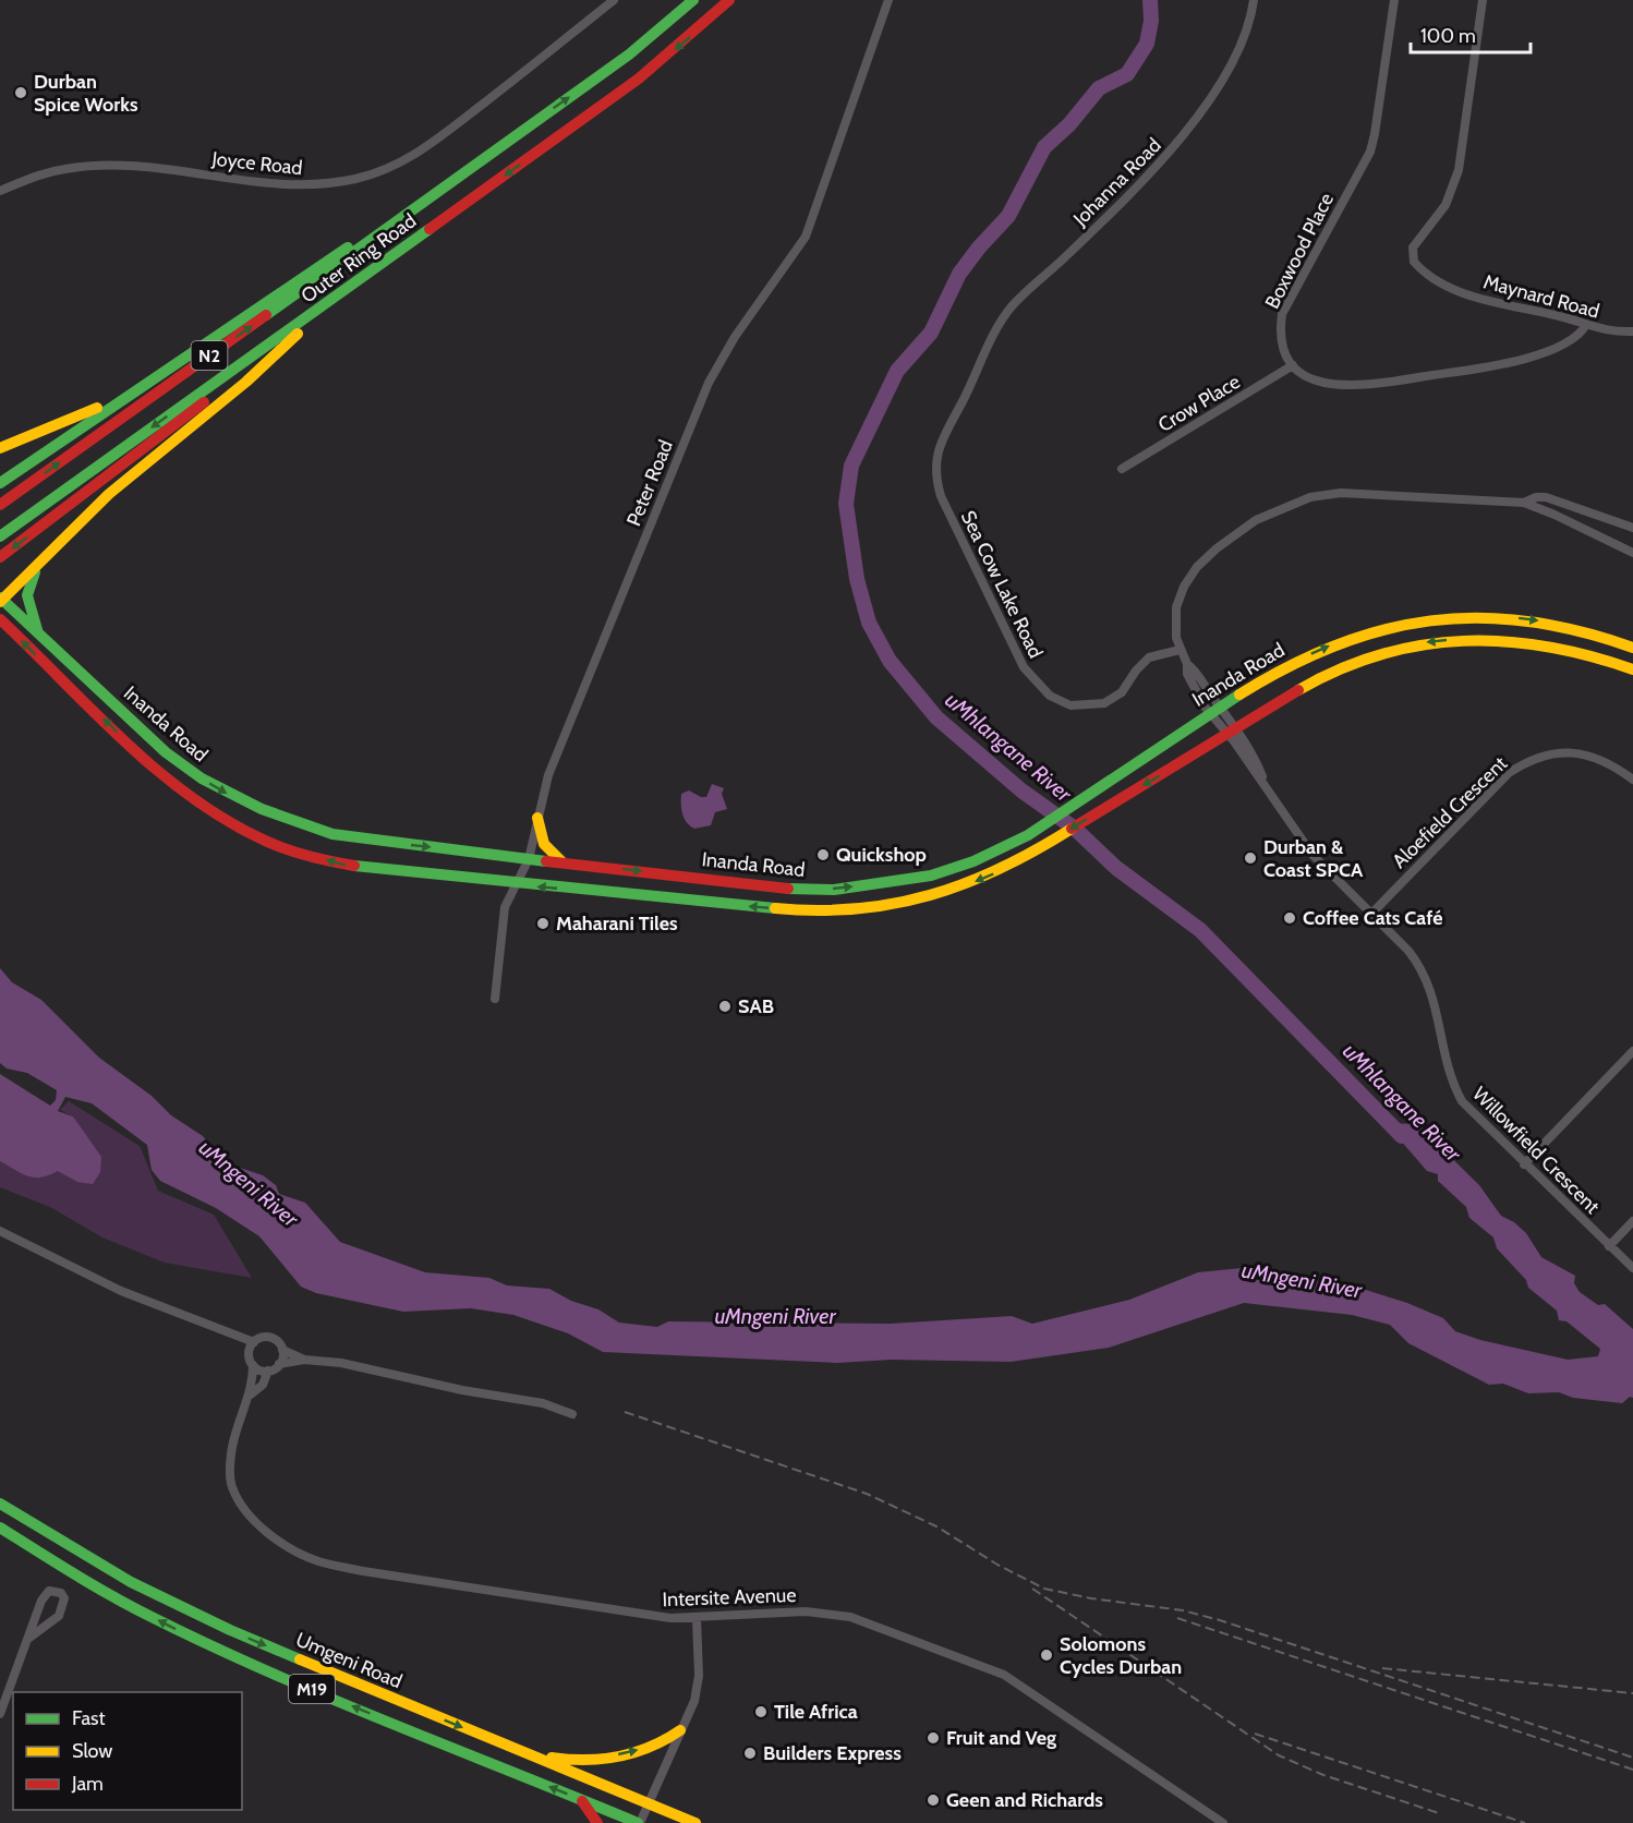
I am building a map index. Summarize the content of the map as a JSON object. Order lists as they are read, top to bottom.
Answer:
{
  "streets": {
    "main road": [
      "Outer Ring Road",
      "N2",
      "Inanda Road",
      "Umgeni Road",
      "M19"
    ],
    "street": [
      "Joyce Road",
      "Johanna Road",
      "Boxwood Place",
      "Maynard Road",
      "Crow Place",
      "Peter Road",
      "Sea Cow Lake Road",
      "Aloefield Crescent",
      "Willowfield Crescent",
      "Intersite Avenue"
    ]
  },
  "crossings": [
    ["Johanna Road", "Sea Cow Lake Road"],
    ["Boxwood Place", "Crow Place"],
    ["Peter Road", "Inanda Road"],
    ["Sea Cow Lake Road", "Willowfield Crescent"],
    ["Inanda Road", "Willowfield Crescent"],
    ["Aloefield Crescent", "Willowfield Crescent"]
  ],
  "water": ["uMhlangane River", "uMngeni River"],
  "places": [
    "Durban Spice Works",
    "Quickshop",
    "Durban & Coast SPCA",
    "Coffee Cats Café",
    "Maharani Tiles",
    "SAB",
    "Solomons Cycles Durban",
    "Tile Africa",
    "Fruit and Veg",
    "Builders Express",
    "Geen and Richards"
  ],
  "legend": ["Fast", "Slow", "Jam"],
  "scale_bar": "100 m"
}
